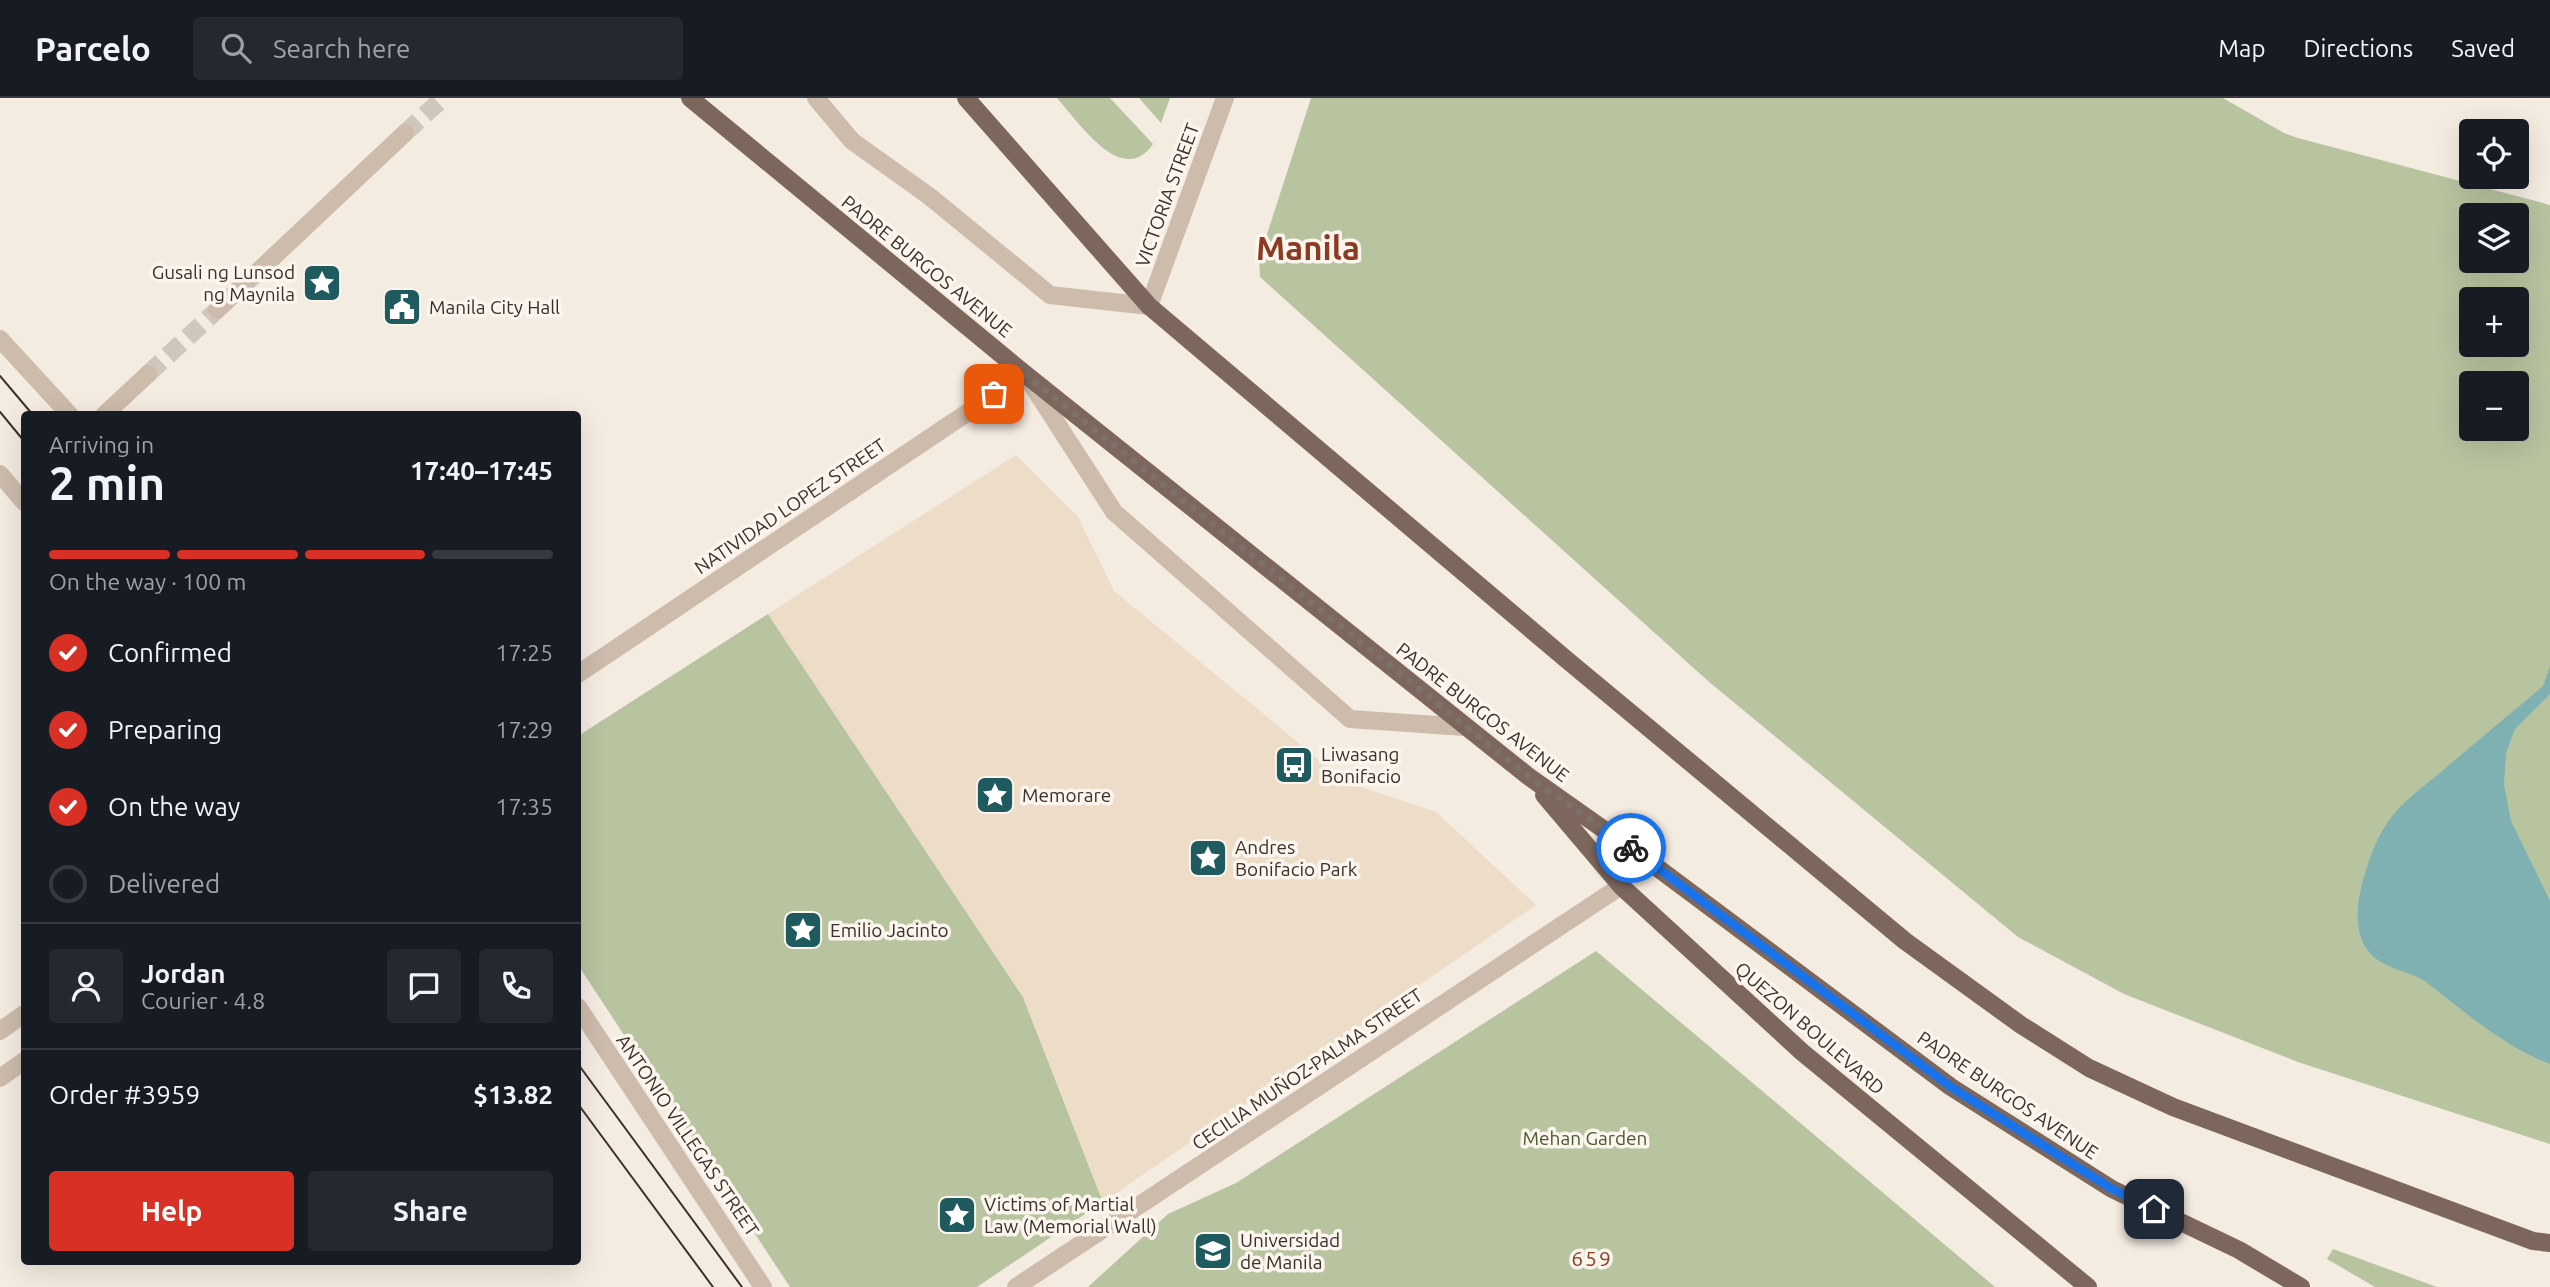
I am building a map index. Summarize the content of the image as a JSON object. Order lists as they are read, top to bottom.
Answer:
{
  "streets": {
    "main road": ["PADRE BURGOS AVENUE", "QUEZON BOULEVARD"],
    "street": [
      "VICTORIA STREET",
      "NATIVIDAD LOPEZ STREET",
      "CECILIA MUÑOZ-PALMA STREET",
      "ANTONIO VILLEGAS STREET"
    ]
  },
  "crossings": [
    ["PADRE BURGOS AVENUE", "NATIVIDAD LOPEZ STREET"],
    ["PADRE BURGOS AVENUE", "QUEZON BOULEVARD"],
    ["QUEZON BOULEVARD", "CECILIA MUÑOZ-PALMA STREET"]
  ],
  "districts": ["Manila", "659"],
  "parks": ["Mehan Garden"],
  "places": {
    "place": [
      "Gusali ng Lunsod ng Maynila",
      "Memorare",
      "Andres Bonifacio Park",
      "Emilio Jacinto",
      "Victims of Martial Law (Memorial Wall)"
    ],
    "public building": ["Manila City Hall"],
    "bus stop": ["Liwasang Bonifacio"],
    "school or university": ["Universidad de Manila"]
  },
  "page": {
    "header": "Parcelo",
    "search": "Search here",
    "nav": ["Map", "Directions", "Saved"],
    "map_buttons": ["+", "−"],
    "heading": ["2 min", "Arriving in", "17:40–17:45"],
    "panel": [
      "Jordan",
      "Courier · 4.8",
      "Order #3959",
      "$13.82"
    ],
    "bar": "On the way · 100 m",
    "list": [
      ["Confirmed", "17:25"],
      ["Preparing", "17:29"],
      ["On the way", "17:35"],
      "Delivered"
    ],
    "buttons": ["Help", "Share"]
  }
}
